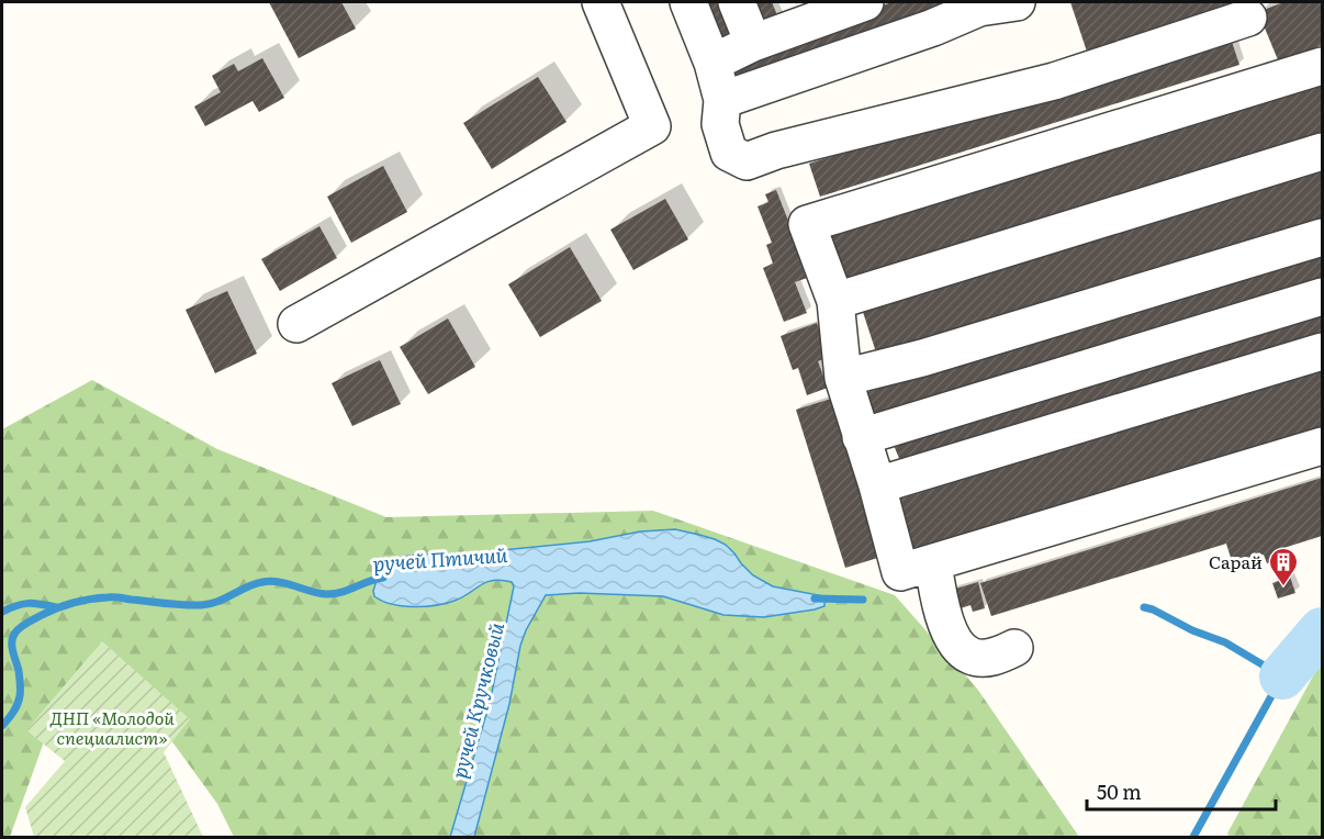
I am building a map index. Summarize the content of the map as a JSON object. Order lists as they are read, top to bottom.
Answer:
{
  "water": ["ручей Птичий", "ручей Кручковый"],
  "parks": ["ДНП «Молодой специалист»"],
  "places": {
    "building": ["Сарай"]
  },
  "scale_bar": "50 m"
}
